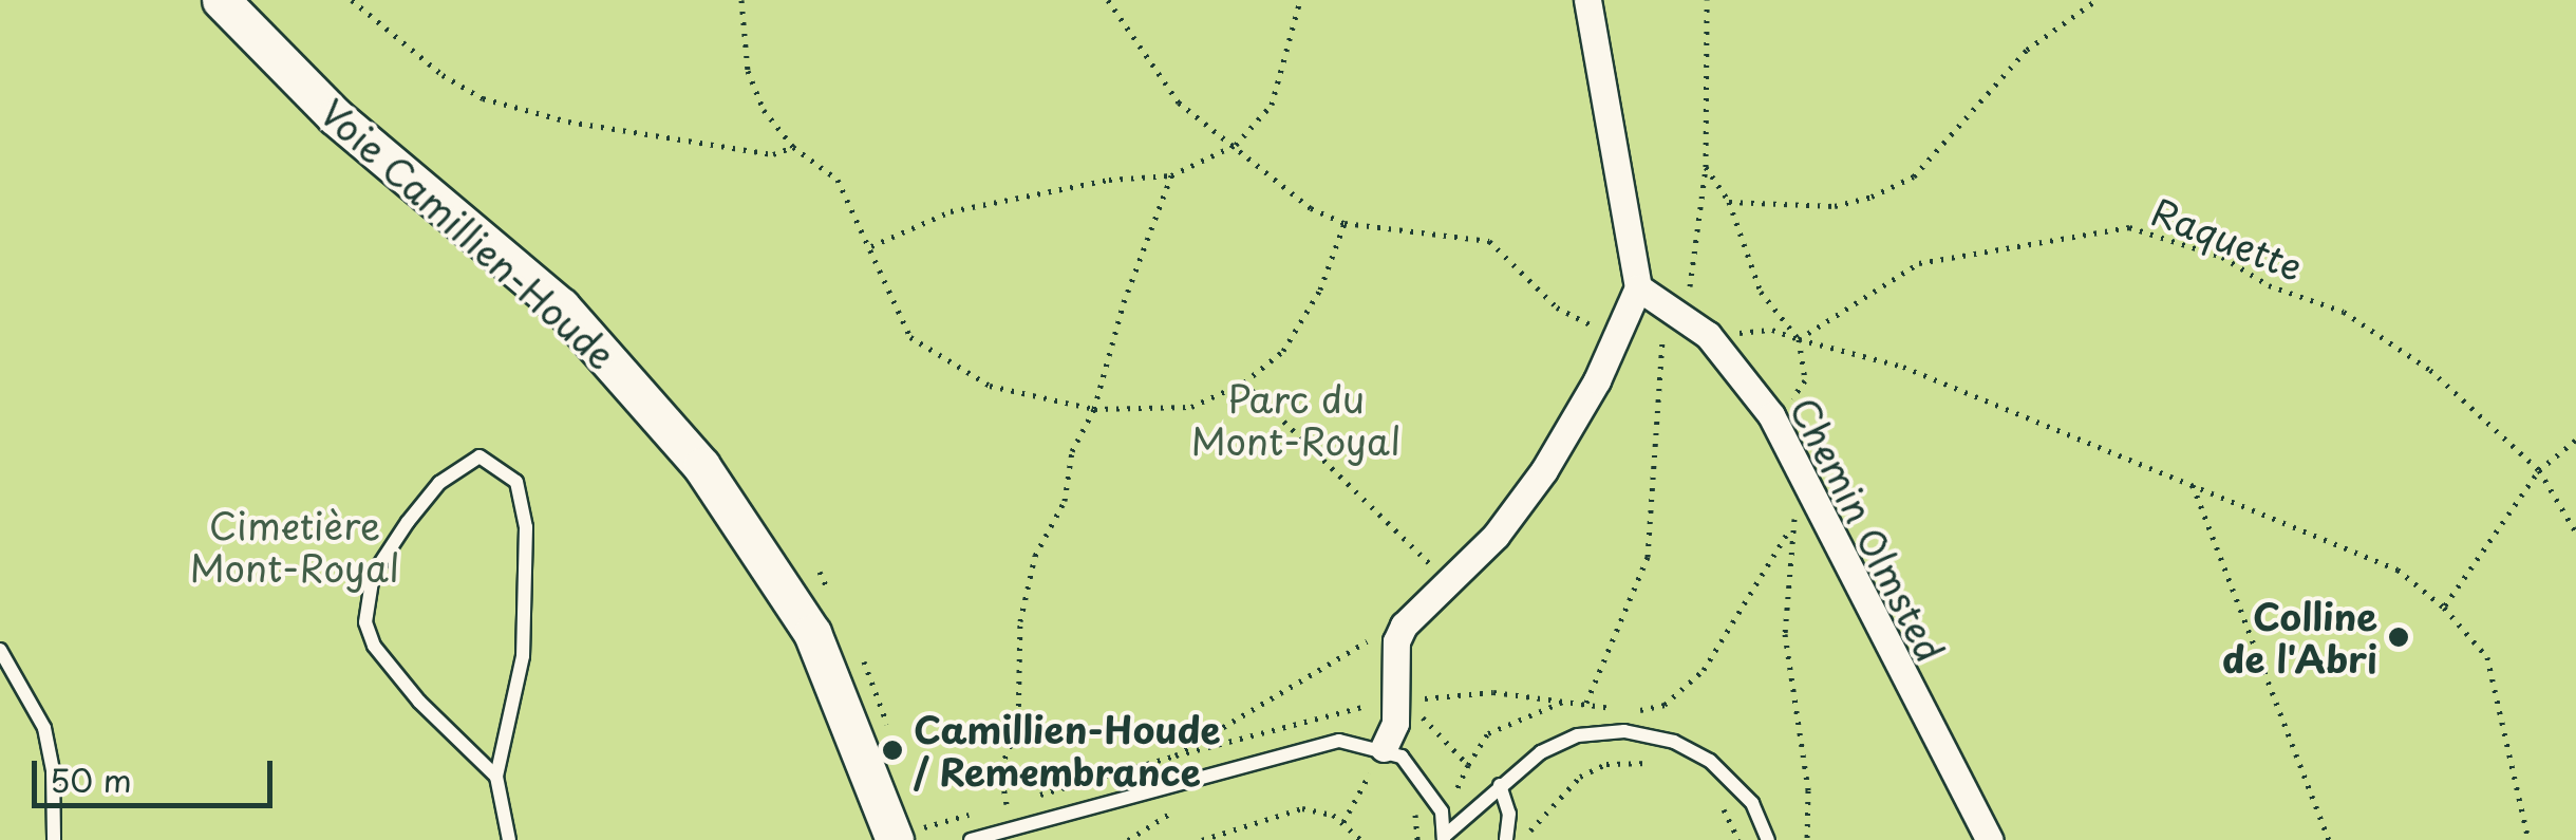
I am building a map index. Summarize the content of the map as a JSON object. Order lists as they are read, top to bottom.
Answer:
{
  "streets": {
    "street": ["Voie Camillien-Houde", "Chemin Olmsted"],
    "path": ["Raquette"]
  },
  "parks": ["Parc du Mont-Royal", "Cimetière Mont-Royal"],
  "places": ["Colline de l'Abri", "Camillien-Houde / Remembrance"],
  "scale_bar": "50 m"
}
